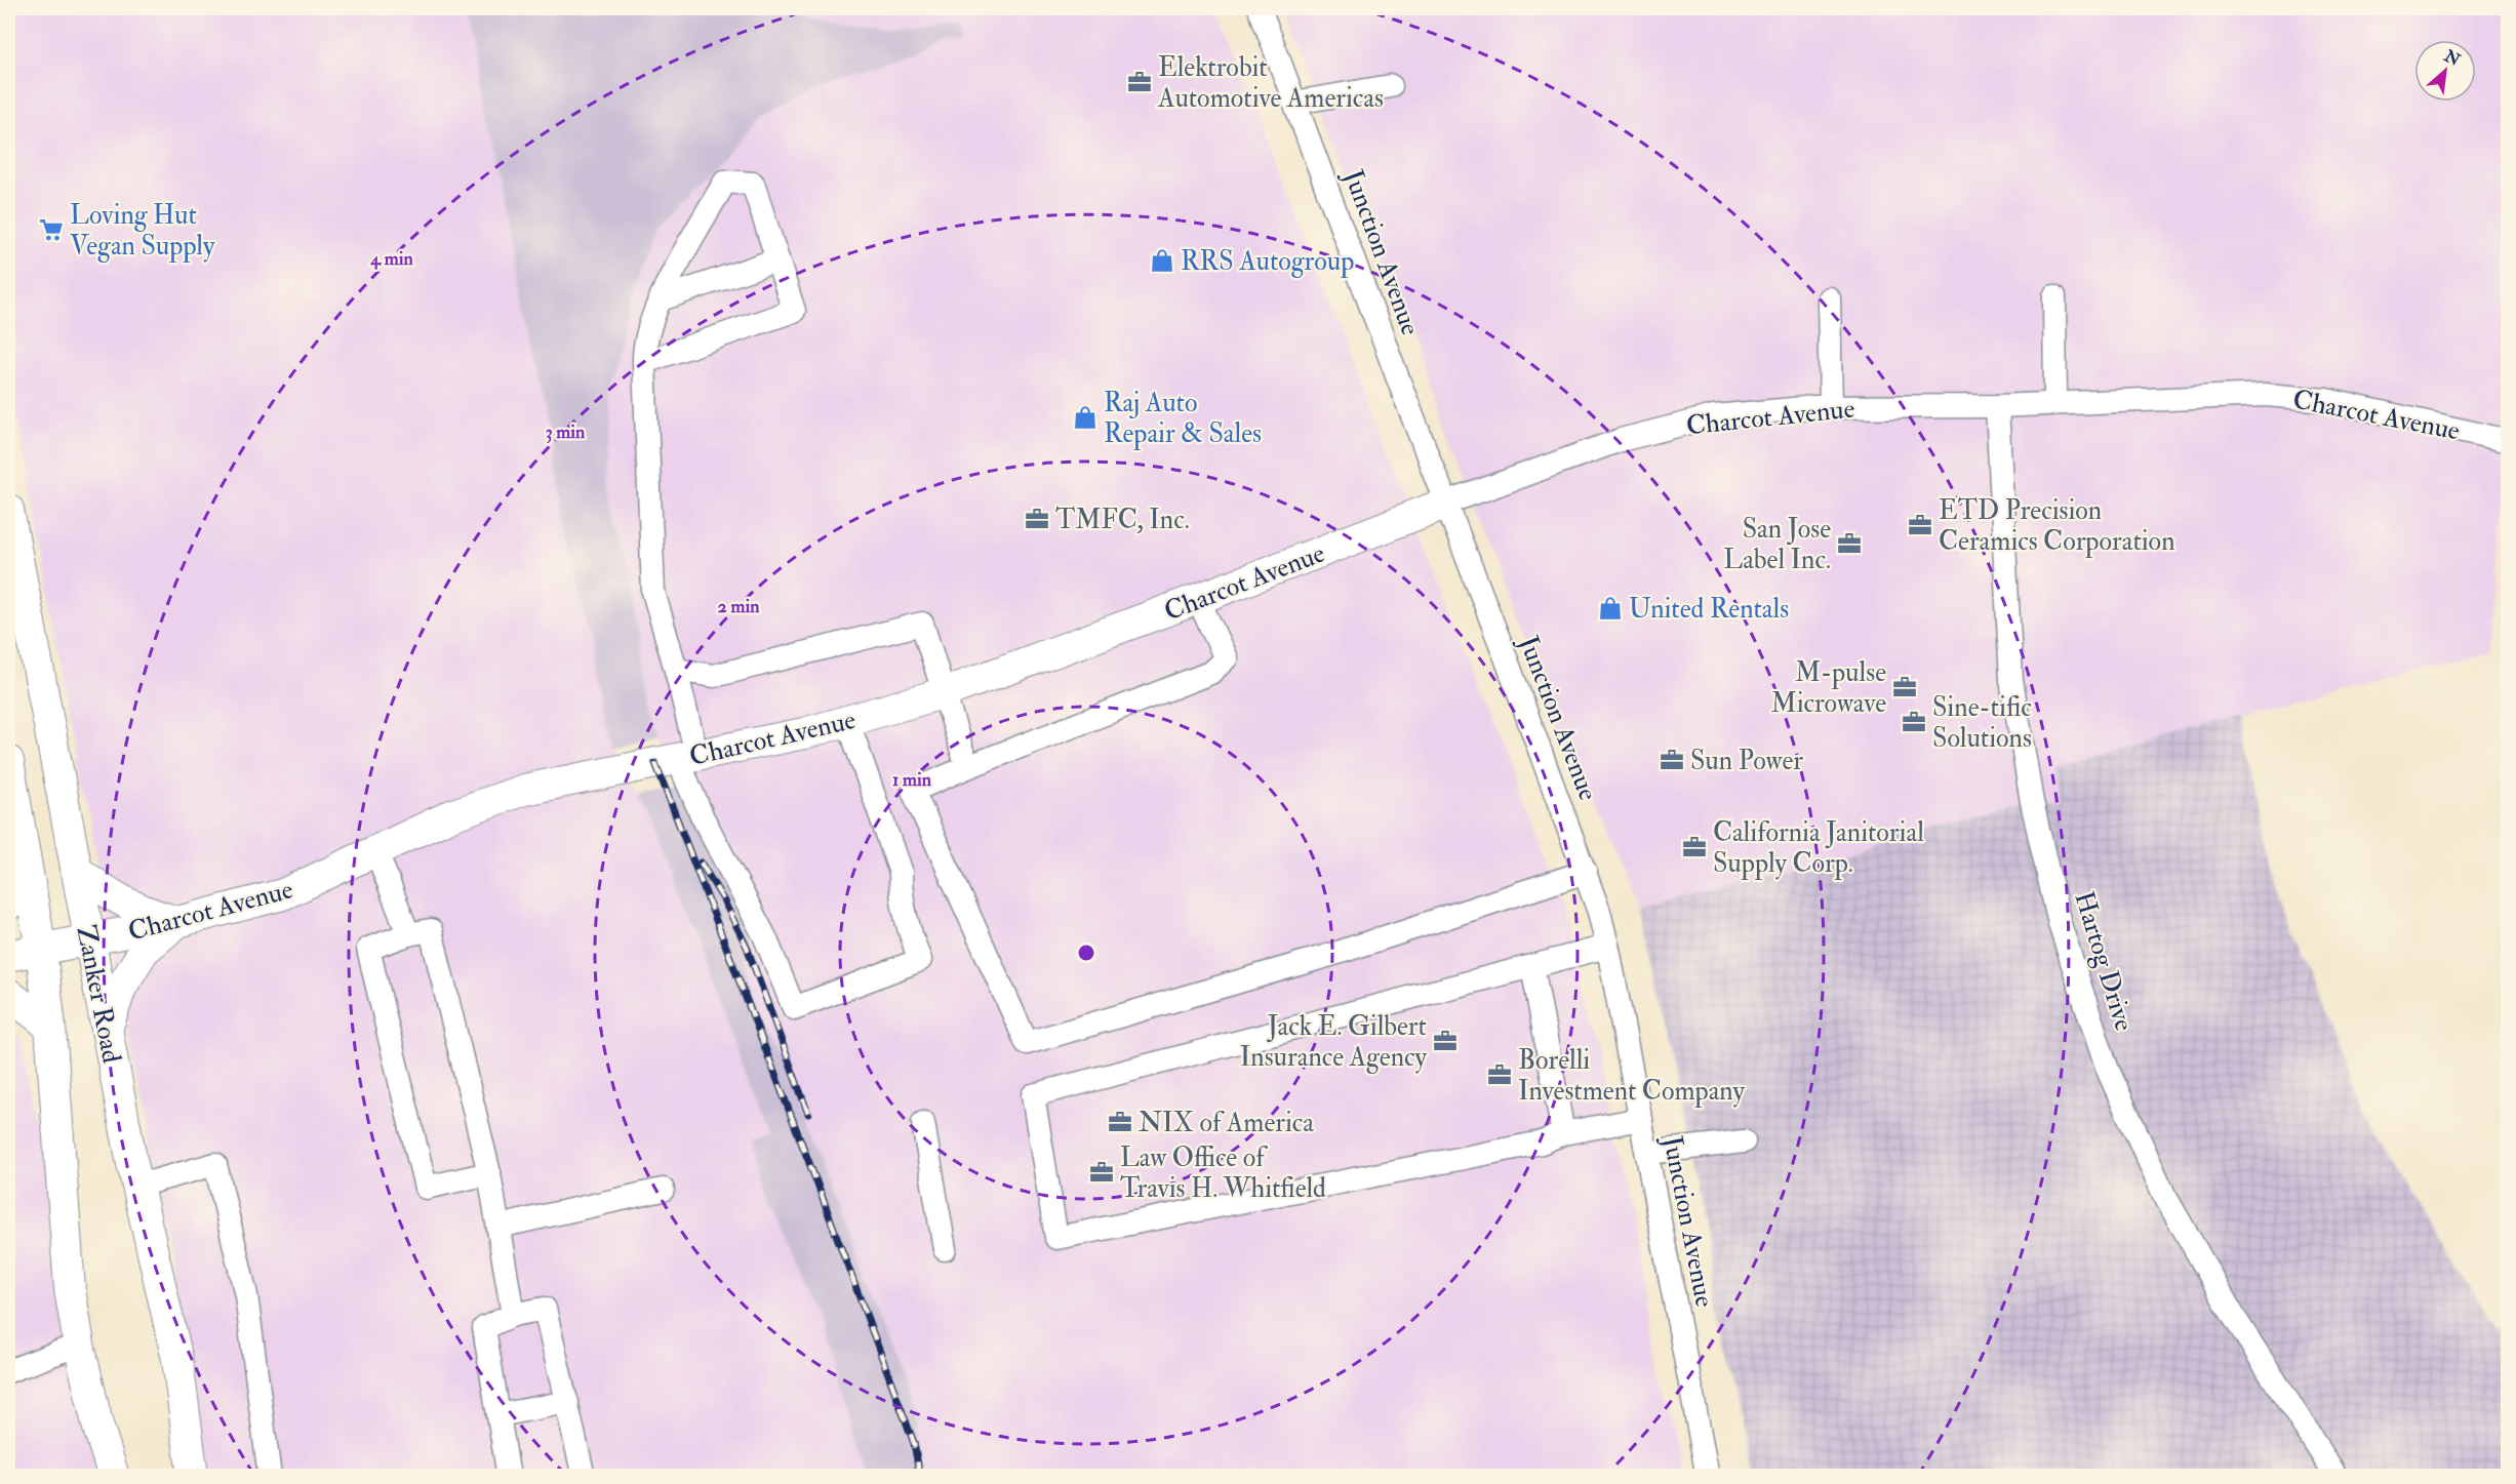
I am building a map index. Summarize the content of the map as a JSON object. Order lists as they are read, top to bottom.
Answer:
{
  "streets": {
    "main road": ["Charcot Avenue", "Zanker Road"],
    "street": ["Junction Avenue", "Hartog Drive"]
  },
  "crossings": [
    ["Junction Avenue", "Charcot Avenue"],
    ["Charcot Avenue", "Hartog Drive"],
    ["Charcot Avenue", "Zanker Road"]
  ],
  "places": {
    "office": [
      "Elektrobit Automotive Americas",
      "TMFC, Inc.",
      "ETD Precision Ceramics Corporation",
      "San Jose Label Inc.",
      "M-pulse Microwave",
      "Sine-tific Solutions",
      "Sun Power",
      "California Janitorial Supply Corp.",
      "Jack E. Gilbert Insurance Agency",
      "Borelli Investment Company",
      "NIX of America",
      "Law Office of Travis H. Whitfield"
    ],
    "supermarket": ["Loving Hut Vegan Supply"],
    "shop": ["RRS Autogroup", "Raj Auto Repair & Sales", "United Rentals"]
  },
  "north": "top right",
  "rings": [
    "4 min",
    "3 min",
    "2 min",
    "1 min"
  ]
}
